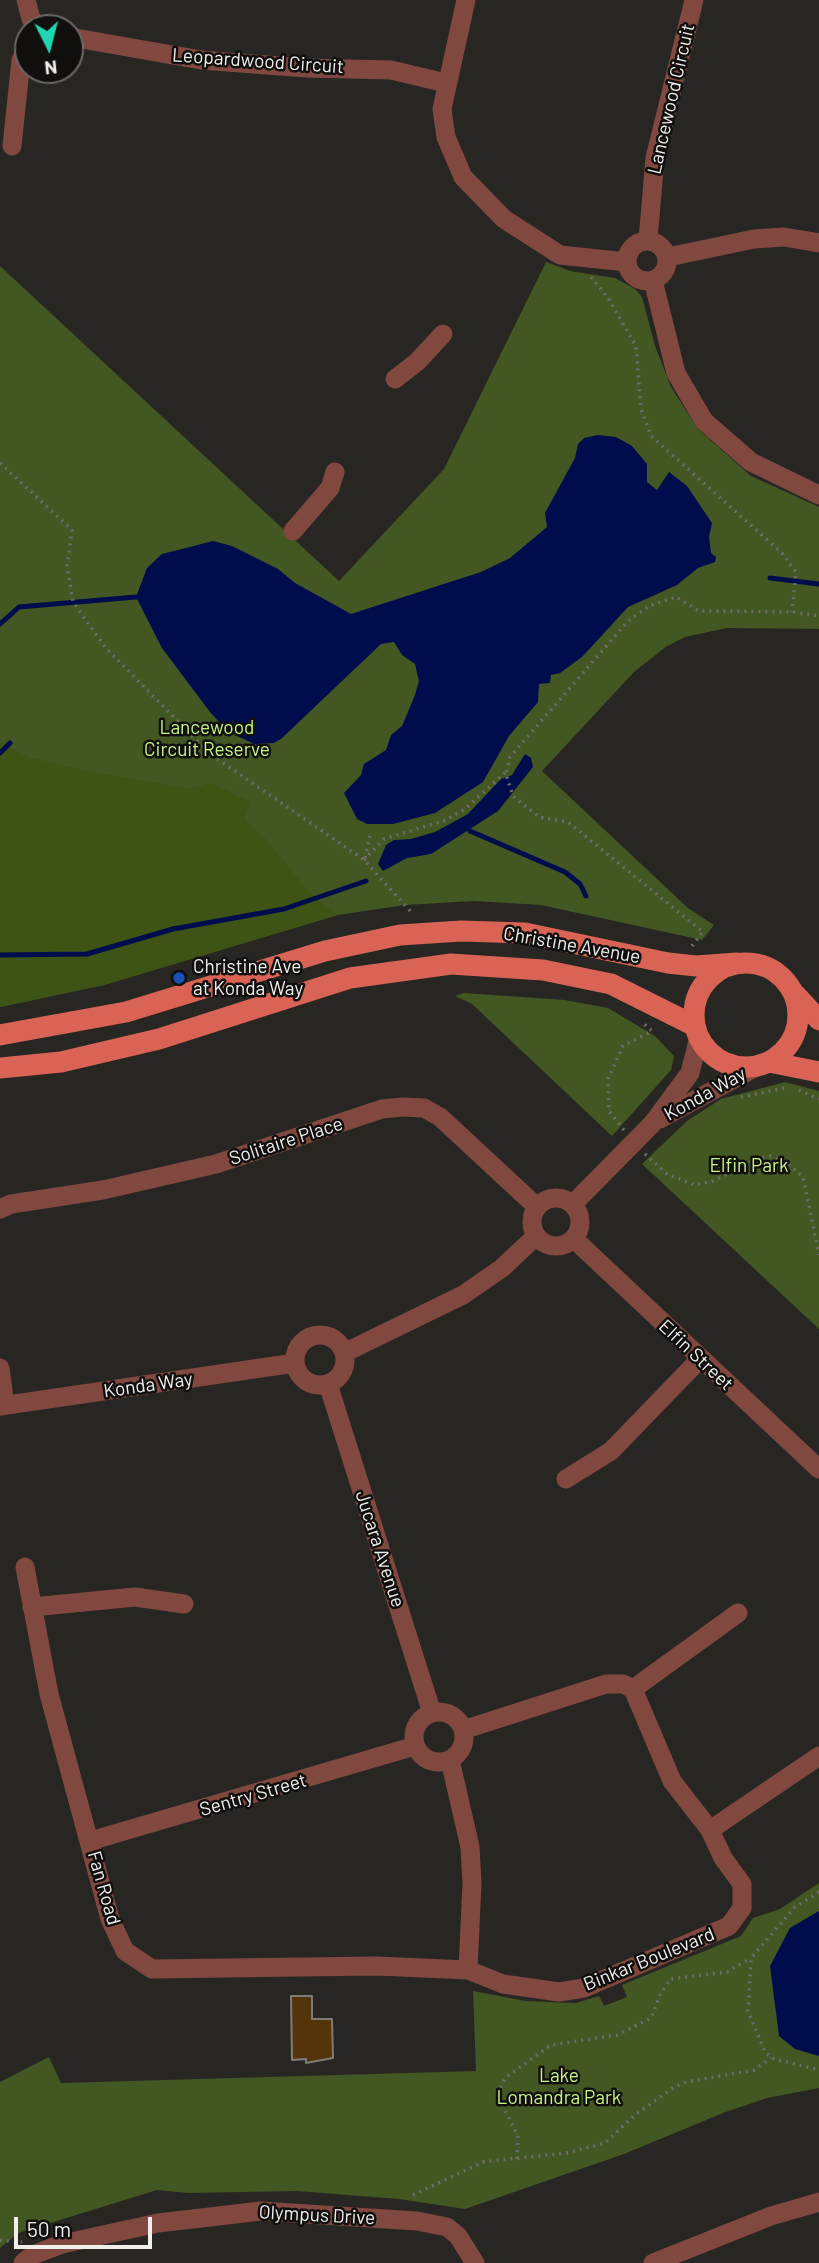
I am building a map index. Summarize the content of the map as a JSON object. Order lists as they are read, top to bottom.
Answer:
{
  "streets": {
    "main road": ["Christine Avenue"],
    "street": [
      "Leopardwood Circuit",
      "Lancewood Circuit",
      "Konda Way",
      "Solitaire Place",
      "Elfin Street",
      "Jucara Avenue",
      "Sentry Street",
      "Fan Road",
      "Binkar Boulevard",
      "Olympus Drive"
    ]
  },
  "crossings": [
    ["Christine Avenue", "Konda Way"],
    ["Konda Way", "Solitaire Place"],
    ["Konda Way", "Elfin Street"],
    ["Konda Way", "Jucara Avenue"],
    ["Solitaire Place", "Elfin Street"],
    ["Jucara Avenue", "Sentry Street"],
    ["Sentry Street", "Fan Road"],
    ["Fan Road", "Binkar Boulevard"]
  ],
  "parks": ["Lancewood Circuit Reserve", "Elfin Park", "Lake Lomandra Park"],
  "places": ["Christine Ave at Konda Way"],
  "scale_bar": "50 m",
  "north": "bottom"
}
